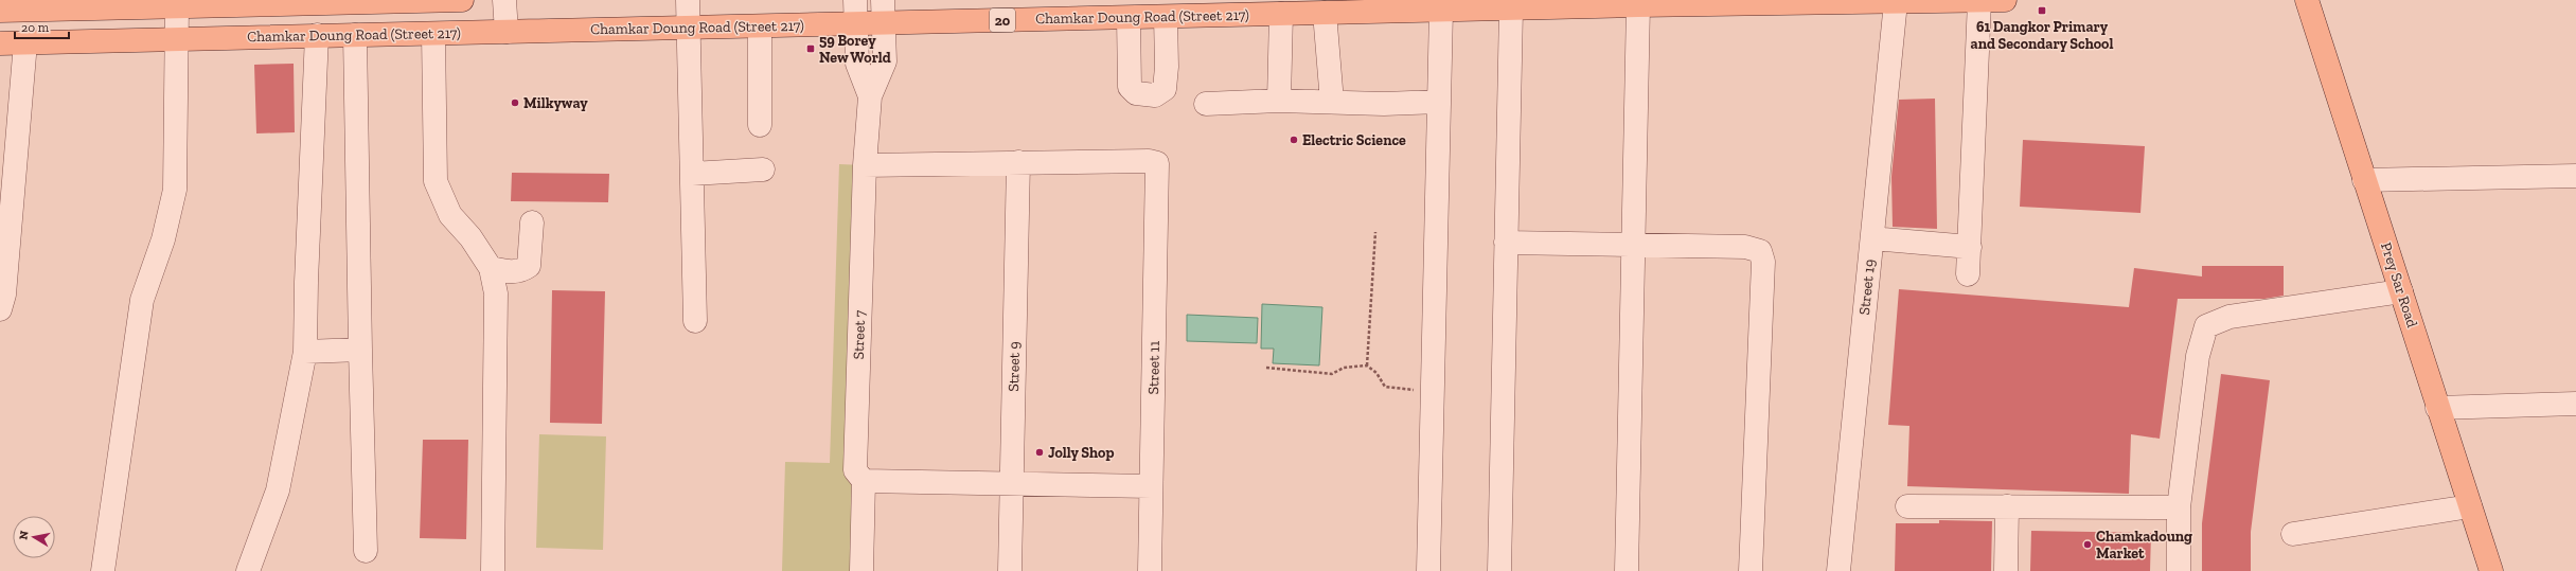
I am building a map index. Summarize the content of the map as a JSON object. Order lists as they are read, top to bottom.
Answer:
{
  "streets": {
    "main road": ["Chamkar Doung Road (Street 217)", "20", "Prey Sar Road"],
    "street": [
      "Street 19",
      "Street 7",
      "Street 9",
      "Street 11"
    ]
  },
  "crossings": [
    ["Chamkar Doung Road (Street 217)", "Street 19"],
    ["Chamkar Doung Road (Street 217)", "Street 7"],
    ["Street 9", "Street 11"]
  ],
  "places": {
    "transit": ["61 Dangkor Primary and Secondary School", "59 Borey New World"],
    "other": [
      "Milkyway",
      "Electric Science",
      "Jolly Shop",
      "Chamkadoung Market"
    ]
  },
  "scale_bar": "20 m",
  "north": "left"
}
